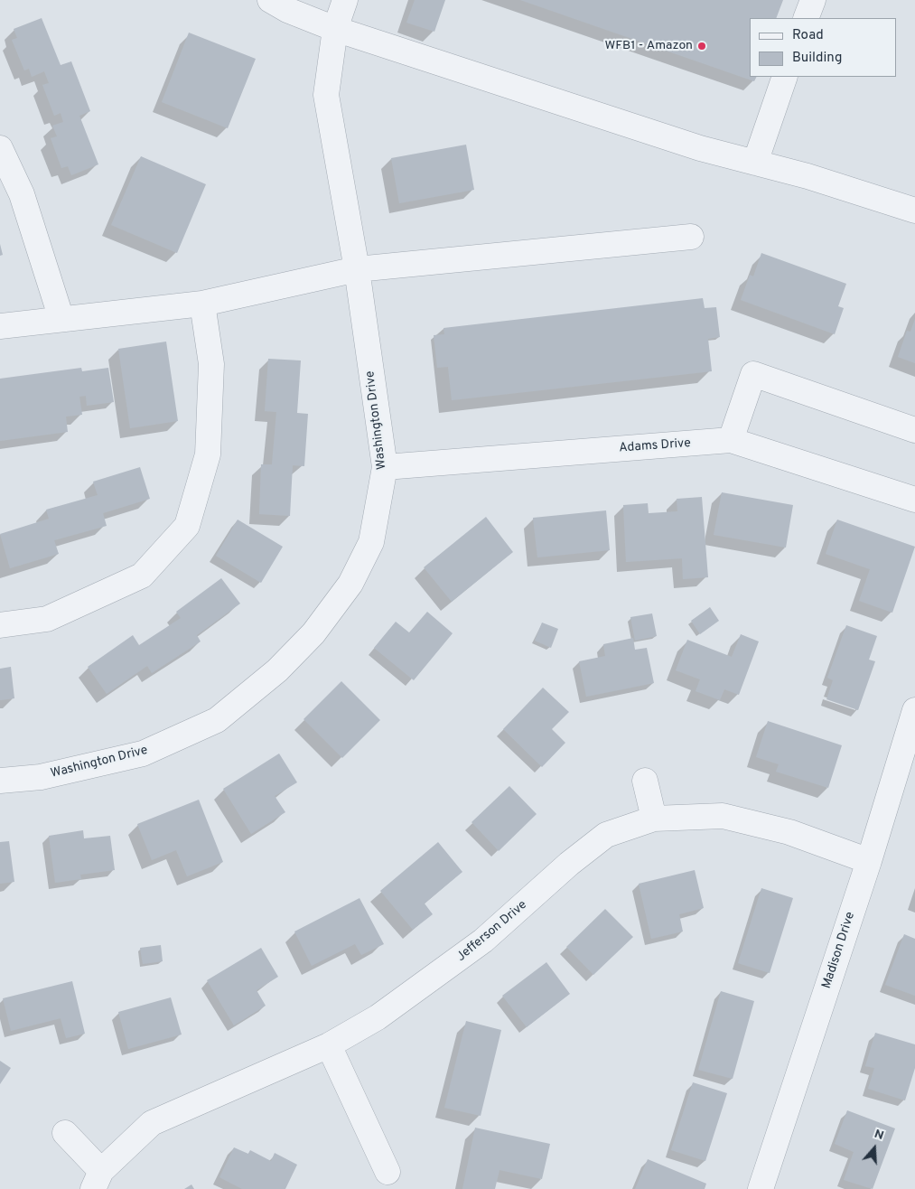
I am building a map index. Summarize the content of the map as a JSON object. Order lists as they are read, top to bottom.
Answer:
{
  "streets": {
    "street": [
      "Washington Drive",
      "Adams Drive",
      "Jefferson Drive",
      "Madison Drive"
    ]
  },
  "crossings": [
    ["Washington Drive", "Adams Drive"],
    ["Jefferson Drive", "Madison Drive"]
  ],
  "places": ["WFB1 - Amazon"],
  "legend": ["Road", "Building"],
  "north": "top"
}
